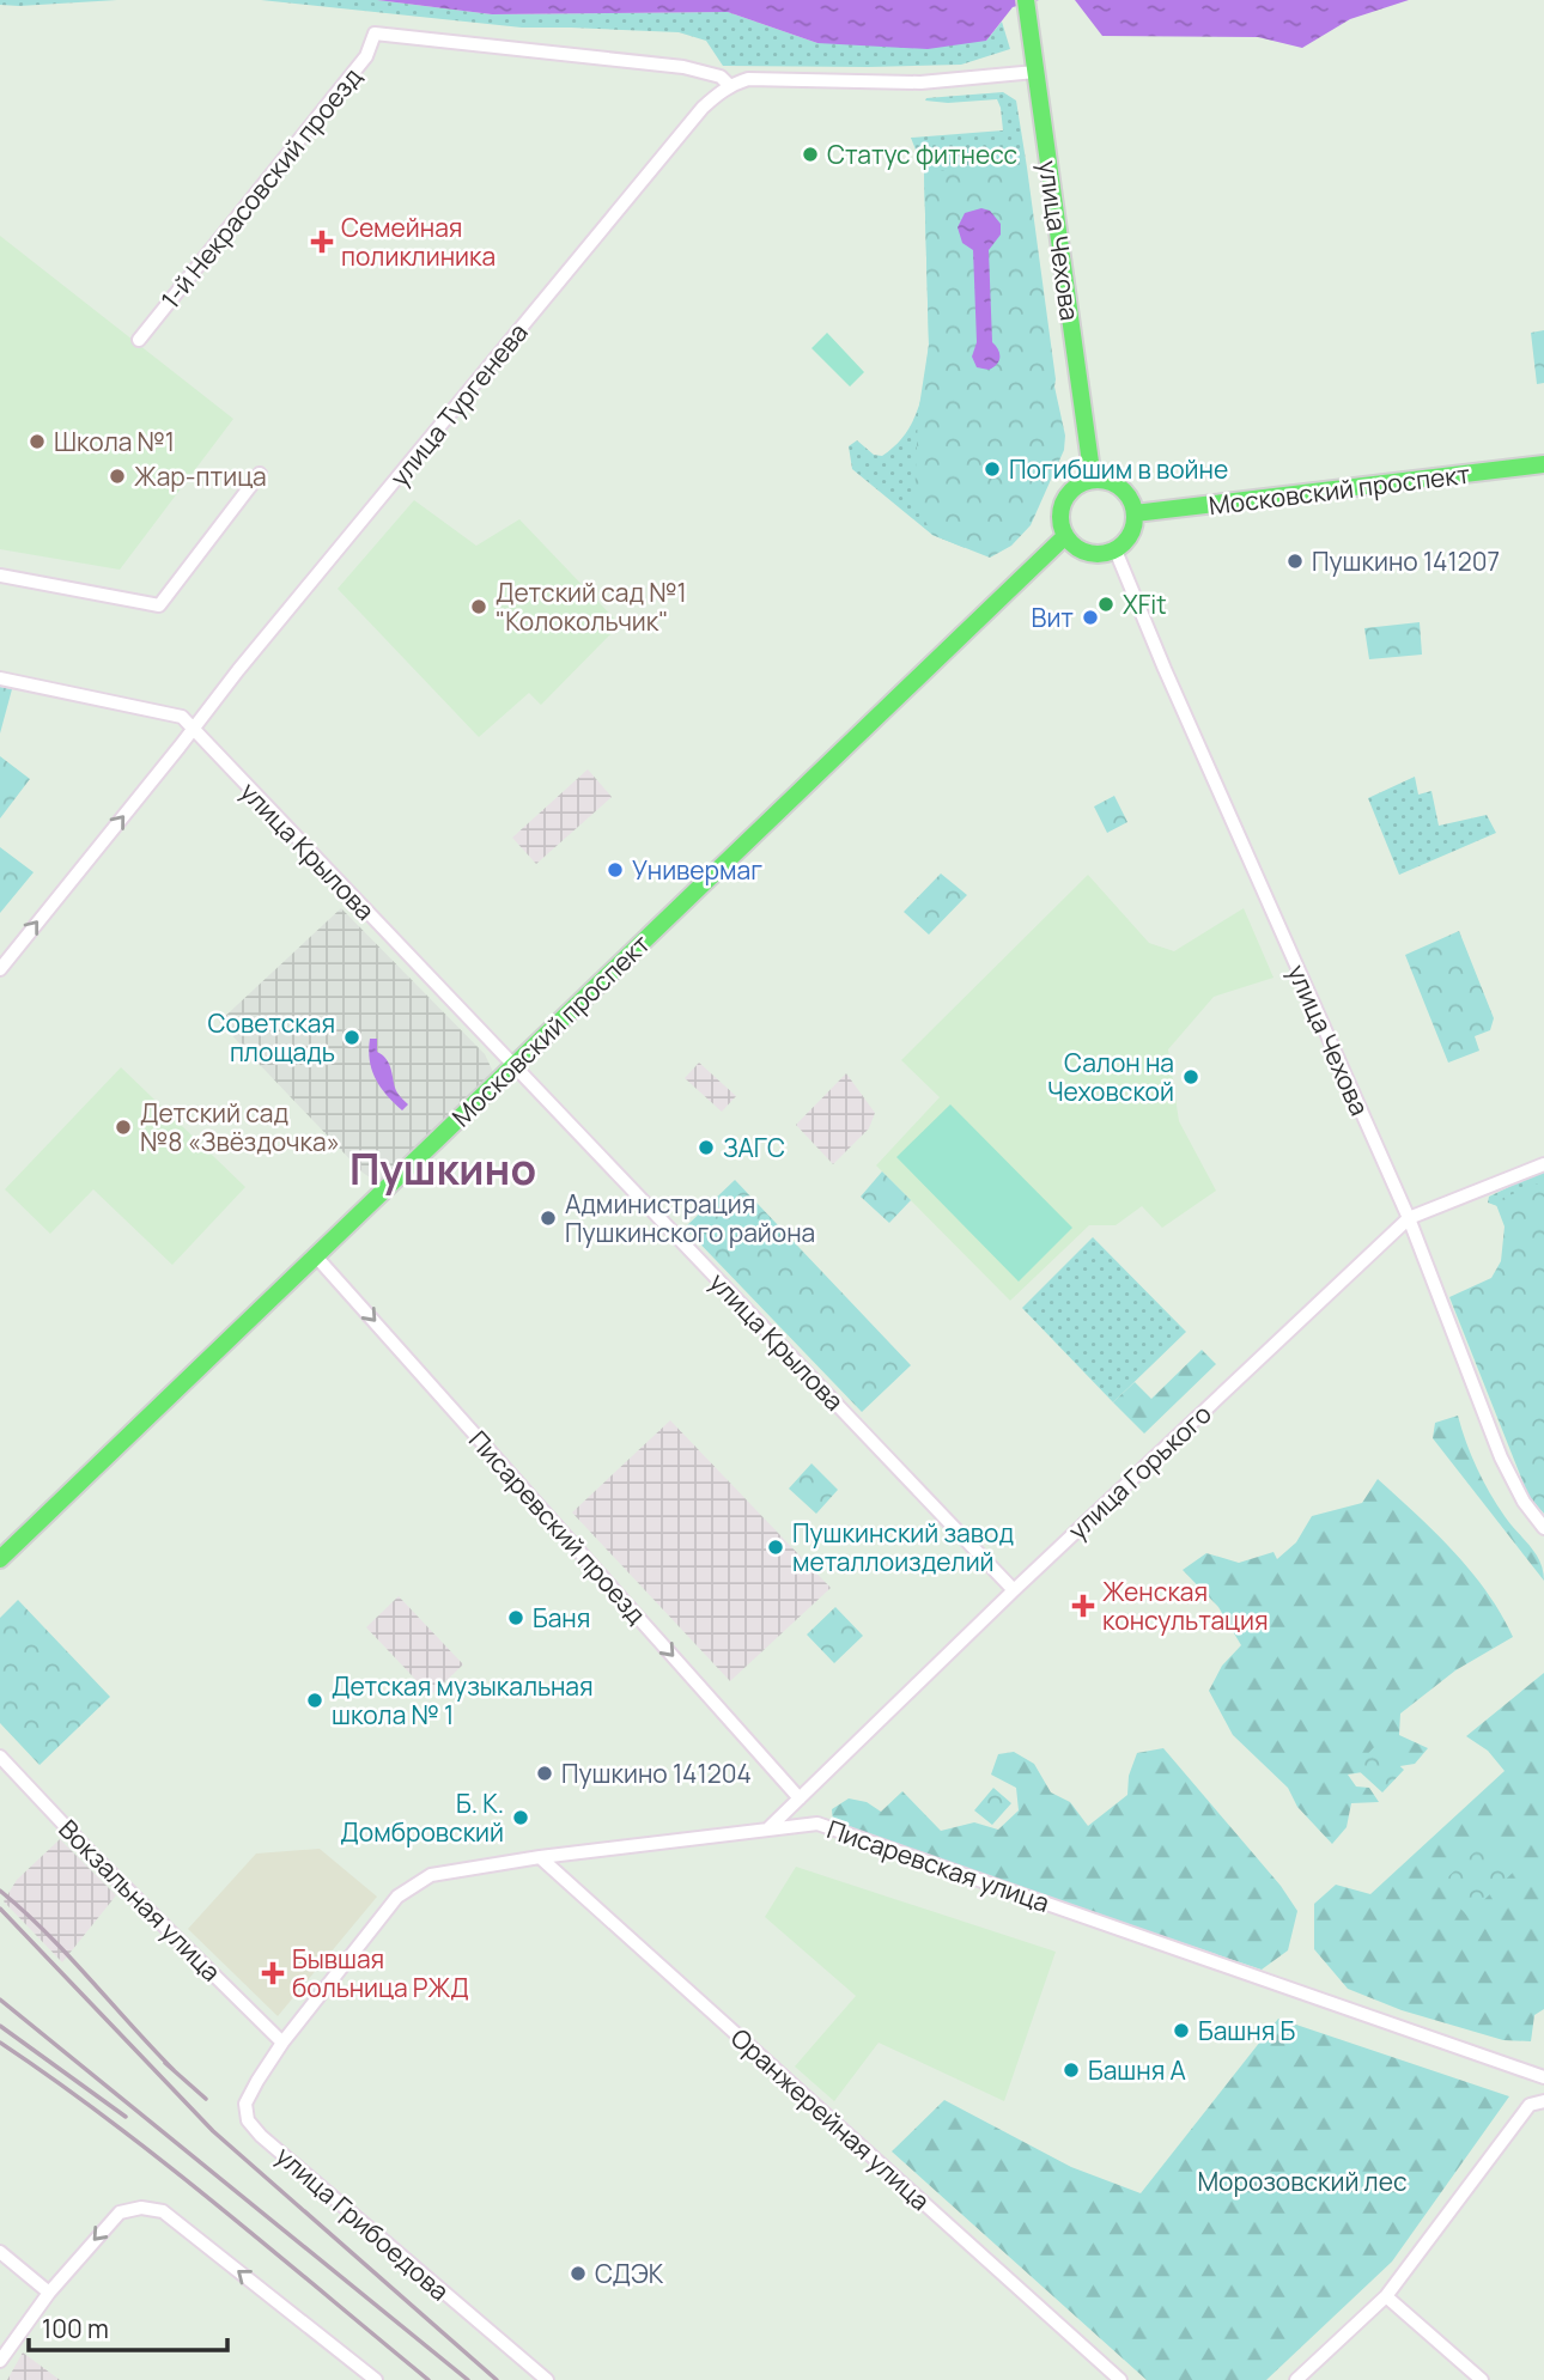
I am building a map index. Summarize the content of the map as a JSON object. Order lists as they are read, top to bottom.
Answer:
{
  "streets": {
    "main road": ["улица Чехова", "Московский проспект"],
    "street": [
      "1-й Некрасовский проезд",
      "улица Тургенева",
      "улица Крылова",
      "улица Горького",
      "Писаревский проезд",
      "Писаревская улица",
      "Вокзальная улица",
      "Оранжерейная улица",
      "улица Грибоедова"
    ]
  },
  "crossings": [
    ["1-й Некрасовский проезд", "улица Тургенева"],
    ["улица Чехова", "Московский проспект"],
    ["улица Чехова", "улица Горького"],
    ["улица Тургенева", "улица Крылова"],
    ["Московский проспект", "улица Крылова"],
    ["Московский проспект", "Писаревский проезд"],
    ["улица Крылова", "улица Горького"],
    ["улица Горького", "Писаревский проезд"],
    ["улица Горького", "Писаревская улица"],
    ["Писаревская улица", "Вокзальная улица"],
    ["Писаревская улица", "Оранжерейная улица"],
    ["Писаревская улица", "улица Грибоедова"],
    ["Вокзальная улица", "улица Грибоедова"]
  ],
  "one_way": ["Писаревский проезд"],
  "districts": ["Пушкино"],
  "parks": ["Морозовский лес"],
  "places": {
    "other": [
      "Статус фитнесс",
      "Школа №1",
      "Погибшим в войне",
      "Жар-птица",
      "Пушкино 141207",
      "XFit",
      "Детский сад №1 \"Колокольчик\"",
      "Вит",
      "Универмаг",
      "Советская площадь",
      "Салон на Чеховской",
      "Детский сад №8 «Звёздочка»",
      "ЗАГС",
      "Администрация Пушкинского района",
      "Пушкинский завод металлоизделий",
      "Баня",
      "Детская музыкальная школа № 1",
      "Пушкино 141204",
      "Б. К. Домбровский",
      "Башня Б",
      "Башня А",
      "СДЭК"
    ],
    "health": ["Семейная поликлиника", "Женская консультация", "Бывшая больница РЖД"]
  },
  "scale_bar": "100 m"
}
